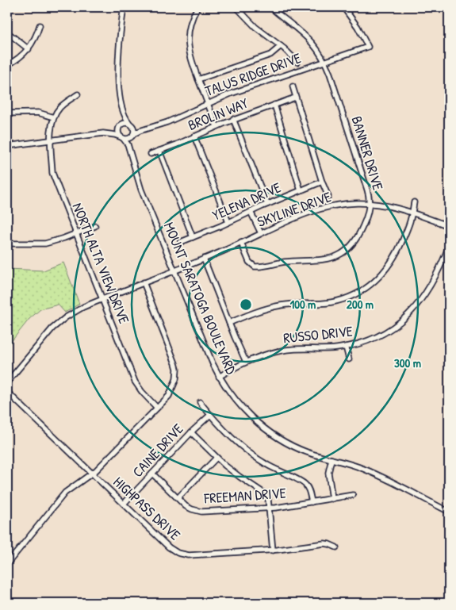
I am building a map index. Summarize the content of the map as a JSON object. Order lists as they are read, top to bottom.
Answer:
{
  "streets": {
    "street": [
      "TALUS RIDGE DRIVE",
      "BROLIN WAY",
      "BANNER DRIVE",
      "YELENA DRIVE",
      "SKYLINE DRIVE",
      "NORTH ALTA VIEW DRIVE",
      "MOUNT SARATOGA BOULEVARD",
      "RUSSO DRIVE",
      "CAINE DRIVE",
      "FREEMAN DRIVE",
      "HIGHPASS DRIVE"
    ]
  },
  "crossings": [
    ["TALUS RIDGE DRIVE", "BANNER DRIVE"],
    ["TALUS RIDGE DRIVE", "MOUNT SARATOGA BOULEVARD"],
    ["BANNER DRIVE", "SKYLINE DRIVE"],
    ["SKYLINE DRIVE", "NORTH ALTA VIEW DRIVE"],
    ["SKYLINE DRIVE", "MOUNT SARATOGA BOULEVARD"],
    ["MOUNT SARATOGA BOULEVARD", "RUSSO DRIVE"],
    ["CAINE DRIVE", "FREEMAN DRIVE"],
    ["CAINE DRIVE", "HIGHPASS DRIVE"]
  ],
  "rings": ["100 m", "200 m", "300 m"]
}
